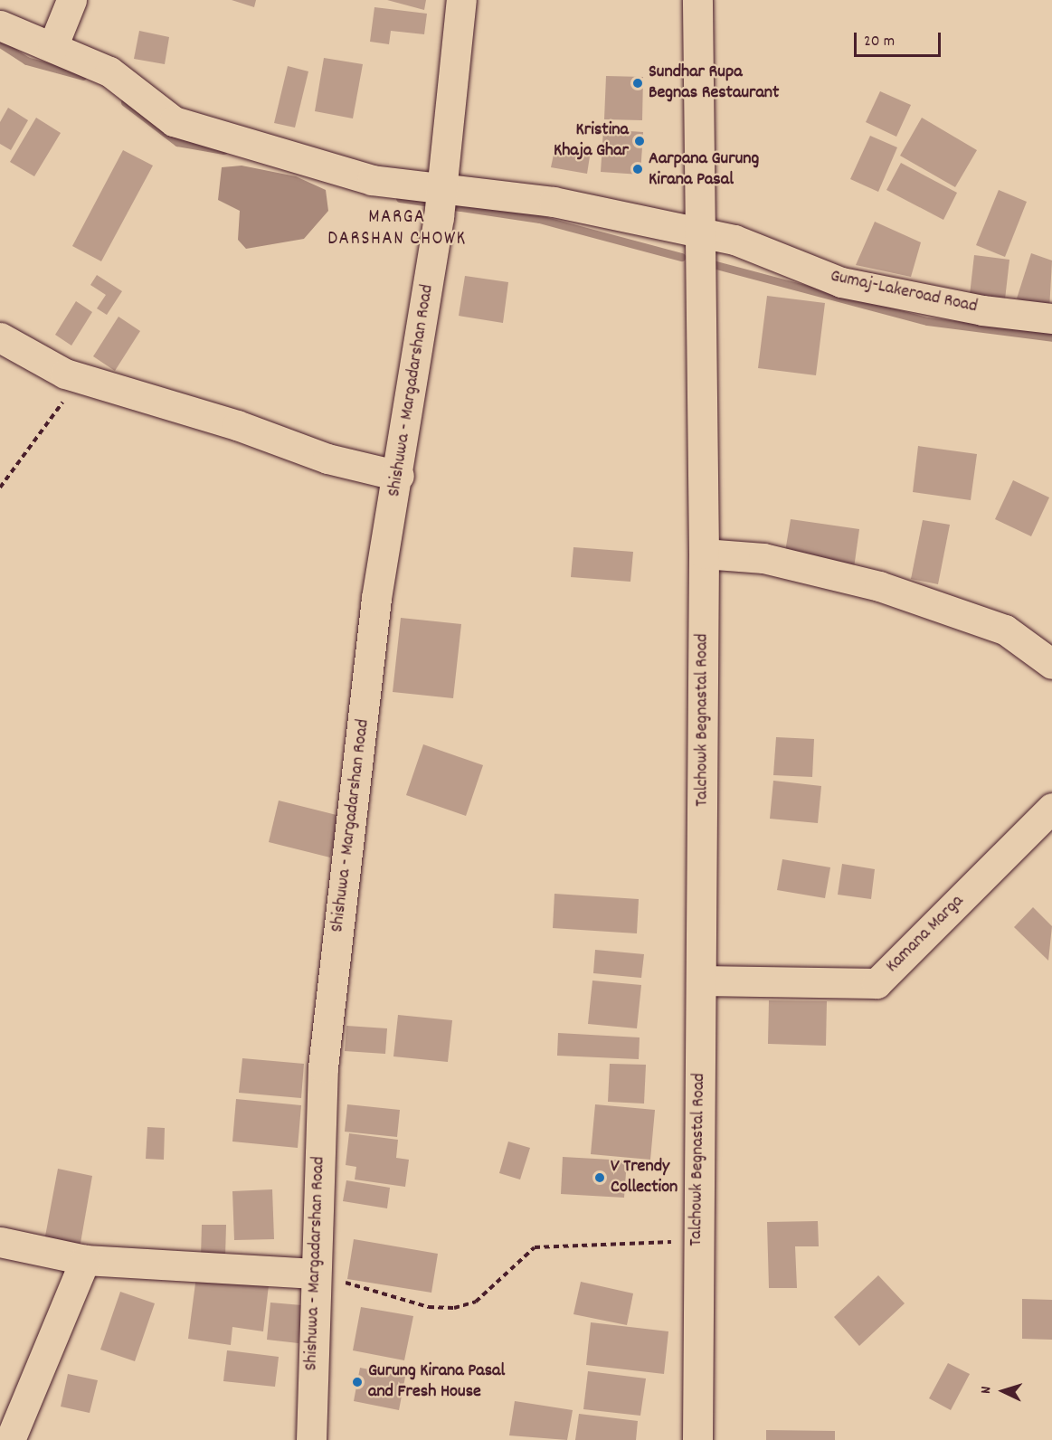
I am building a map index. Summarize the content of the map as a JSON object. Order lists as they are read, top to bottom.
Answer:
{
  "streets": {
    "street": [
      "Gumaj-Lakeroad Road",
      "Shishuwa - Margadarshan Road",
      "Talchowk Begnastal Road",
      "Kamana Marga"
    ]
  },
  "crossings": [
    ["Gumaj-Lakeroad Road", "Shishuwa - Margadarshan Road"],
    ["Gumaj-Lakeroad Road", "Talchowk Begnastal Road"],
    ["Talchowk Begnastal Road", "Kamana Marga"]
  ],
  "districts": ["MARGA DARSHAN CHOWK"],
  "places": [
    "Sundhar Rupa Begnas Restaurant",
    "Kristina Khaja Ghar",
    "Aarpana Gurung Kirana Pasal",
    "V Trendy Collection",
    "Gurung Kirana Pasal and Fresh House"
  ],
  "scale_bar": "20 m",
  "north": "left"
}
